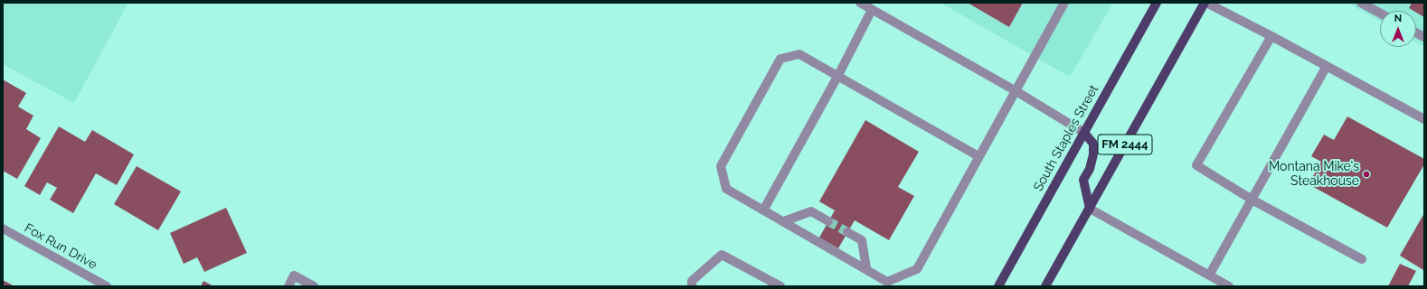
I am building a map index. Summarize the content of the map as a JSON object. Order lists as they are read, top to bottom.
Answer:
{
  "streets": {
    "main road": ["South Staples Street", "FM 2444"],
    "street": ["Fox Run Drive"]
  },
  "places": ["Montana Mike's Steakhouse"],
  "north": "top"
}
